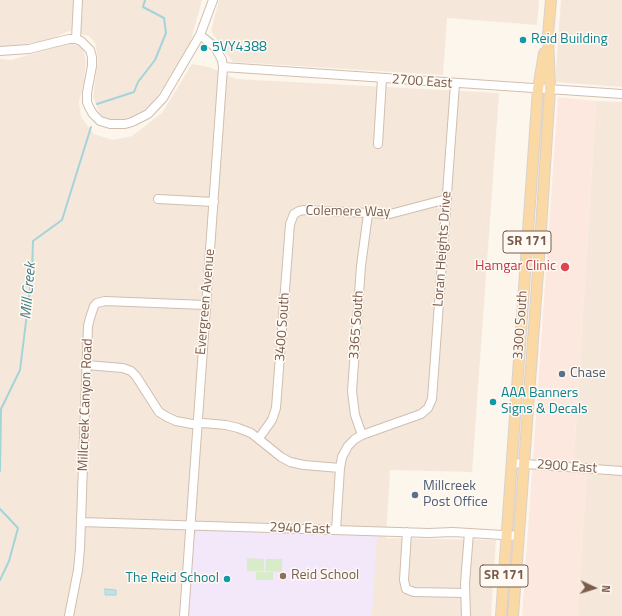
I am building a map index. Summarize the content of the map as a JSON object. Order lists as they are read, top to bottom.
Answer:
{
  "streets": {
    "main road": ["SR 171", "3300 South"],
    "street": [
      "2700 East",
      "Colemere Way",
      "Loran Heights Drive",
      "Evergreen Avenue",
      "3365 South",
      "3400 South",
      "Millcreek Canyon Road",
      "2900 East",
      "2940 East"
    ]
  },
  "crossings": [
    ["2700 East", "Loran Heights Drive"],
    ["2700 East", "Evergreen Avenue"],
    ["2700 East", "3300 South"],
    ["Colemere Way", "Loran Heights Drive"],
    ["Colemere Way", "3365 South"],
    ["Colemere Way", "3400 South"],
    ["Loran Heights Drive", "3365 South"],
    ["Evergreen Avenue", "Millcreek Canyon Road"],
    ["Evergreen Avenue", "2940 East"],
    ["3300 South", "2900 East"],
    ["3300 South", "2940 East"],
    ["Millcreek Canyon Road", "2940 East"]
  ],
  "water": ["Mill Creek"],
  "places": [
    "Reid Building",
    "5VY4388",
    "Hamgar Clinic",
    "Chase",
    "AAA Banners Signs & Decals",
    "Millcreek Post Office",
    "Reid School",
    "The Reid School"
  ],
  "north": "right"
}
